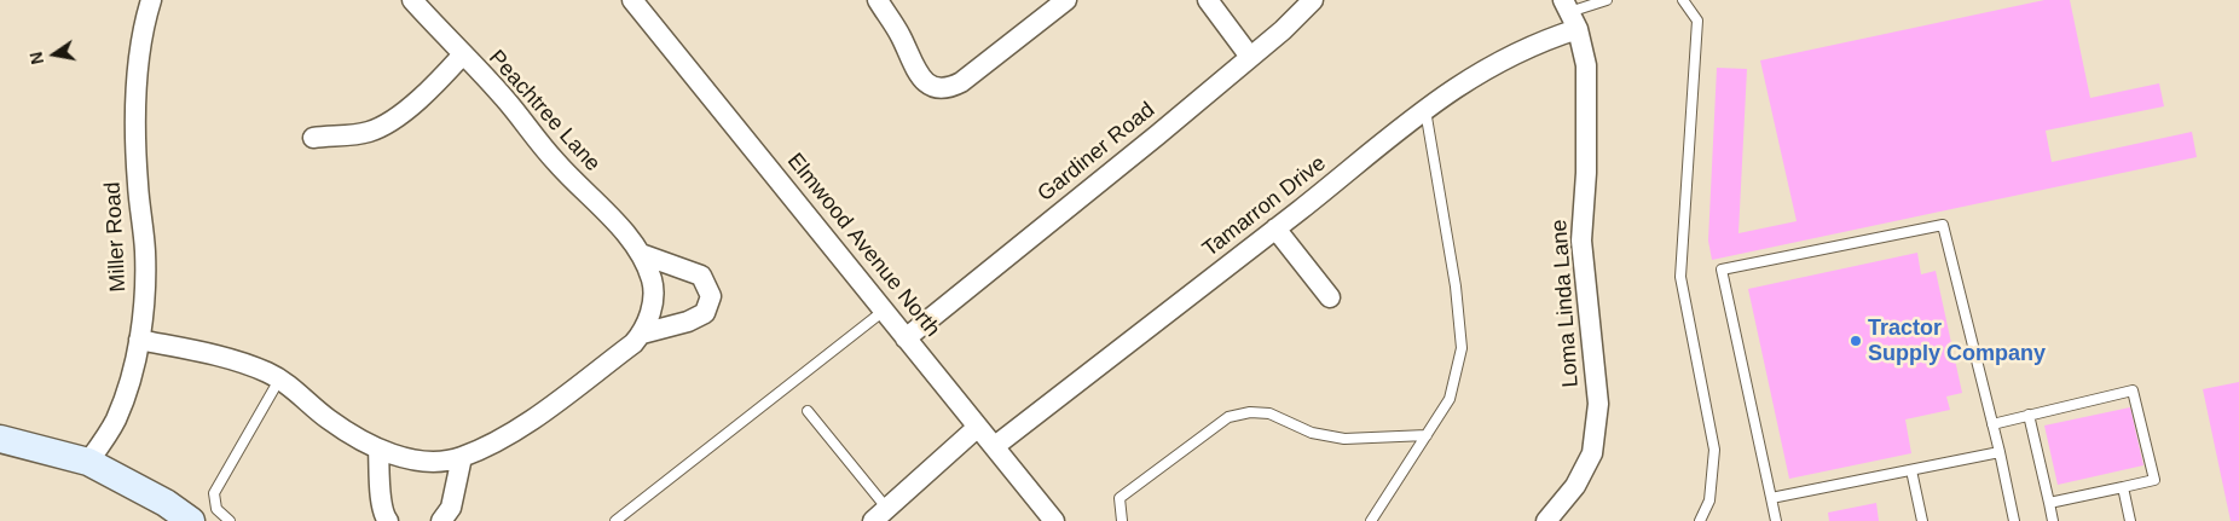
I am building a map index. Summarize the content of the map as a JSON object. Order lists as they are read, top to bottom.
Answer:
{
  "streets": {
    "street": [
      "Peachtree Lane",
      "Gardiner Road",
      "Tamarron Drive",
      "Miller Road",
      "Elmwood Avenue North",
      "Loma Linda Lane"
    ]
  },
  "crossings": [
    ["Peachtree Lane", "Miller Road"],
    ["Gardiner Road", "Elmwood Avenue North"],
    ["Tamarron Drive", "Elmwood Avenue North"],
    ["Tamarron Drive", "Loma Linda Lane"]
  ],
  "places": ["Tractor Supply Company"],
  "north": "left"
}
